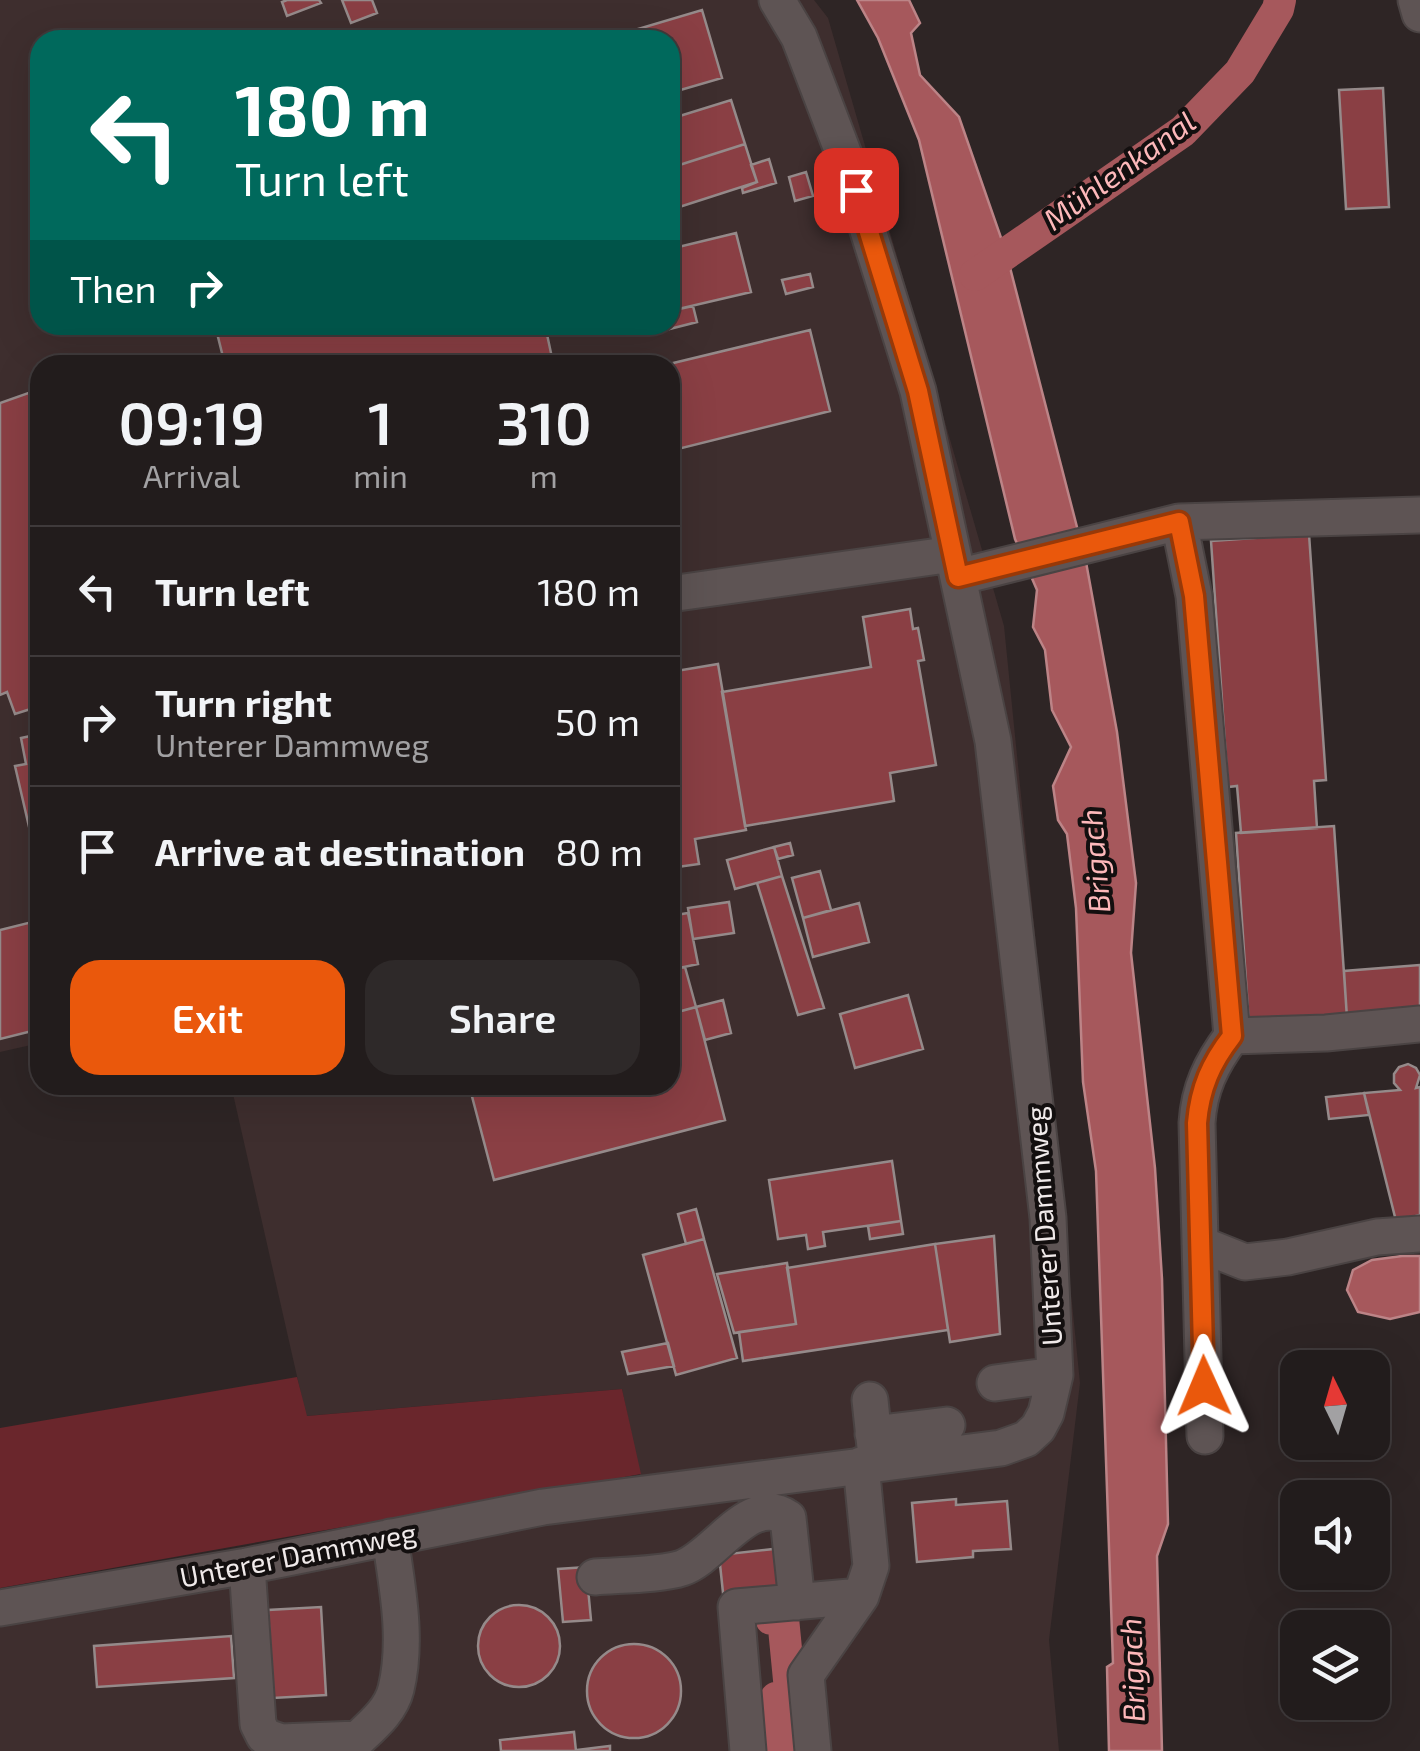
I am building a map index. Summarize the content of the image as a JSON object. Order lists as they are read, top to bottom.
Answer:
{
  "streets": {
    "street": ["Unterer Dammweg"]
  },
  "water": ["Mühlenkanal", "Brigach"],
  "north": "top",
  "page": {
    "turn": ["180 m", "Turn left"],
    "then": "Then",
    "eta": [
      "09:19",
      "Arrival",
      "1",
      "min",
      "310",
      "m"
    ],
    "list": [
      {
        "name": "Turn left",
        "value": "180 m"
      },
      {
        "name": "Turn right",
        "note": "Unterer Dammweg",
        "value": "50 m"
      },
      {
        "name": "Arrive at destination",
        "value": "80 m"
      }
    ],
    "buttons": ["Exit", "Share"]
  }
}
